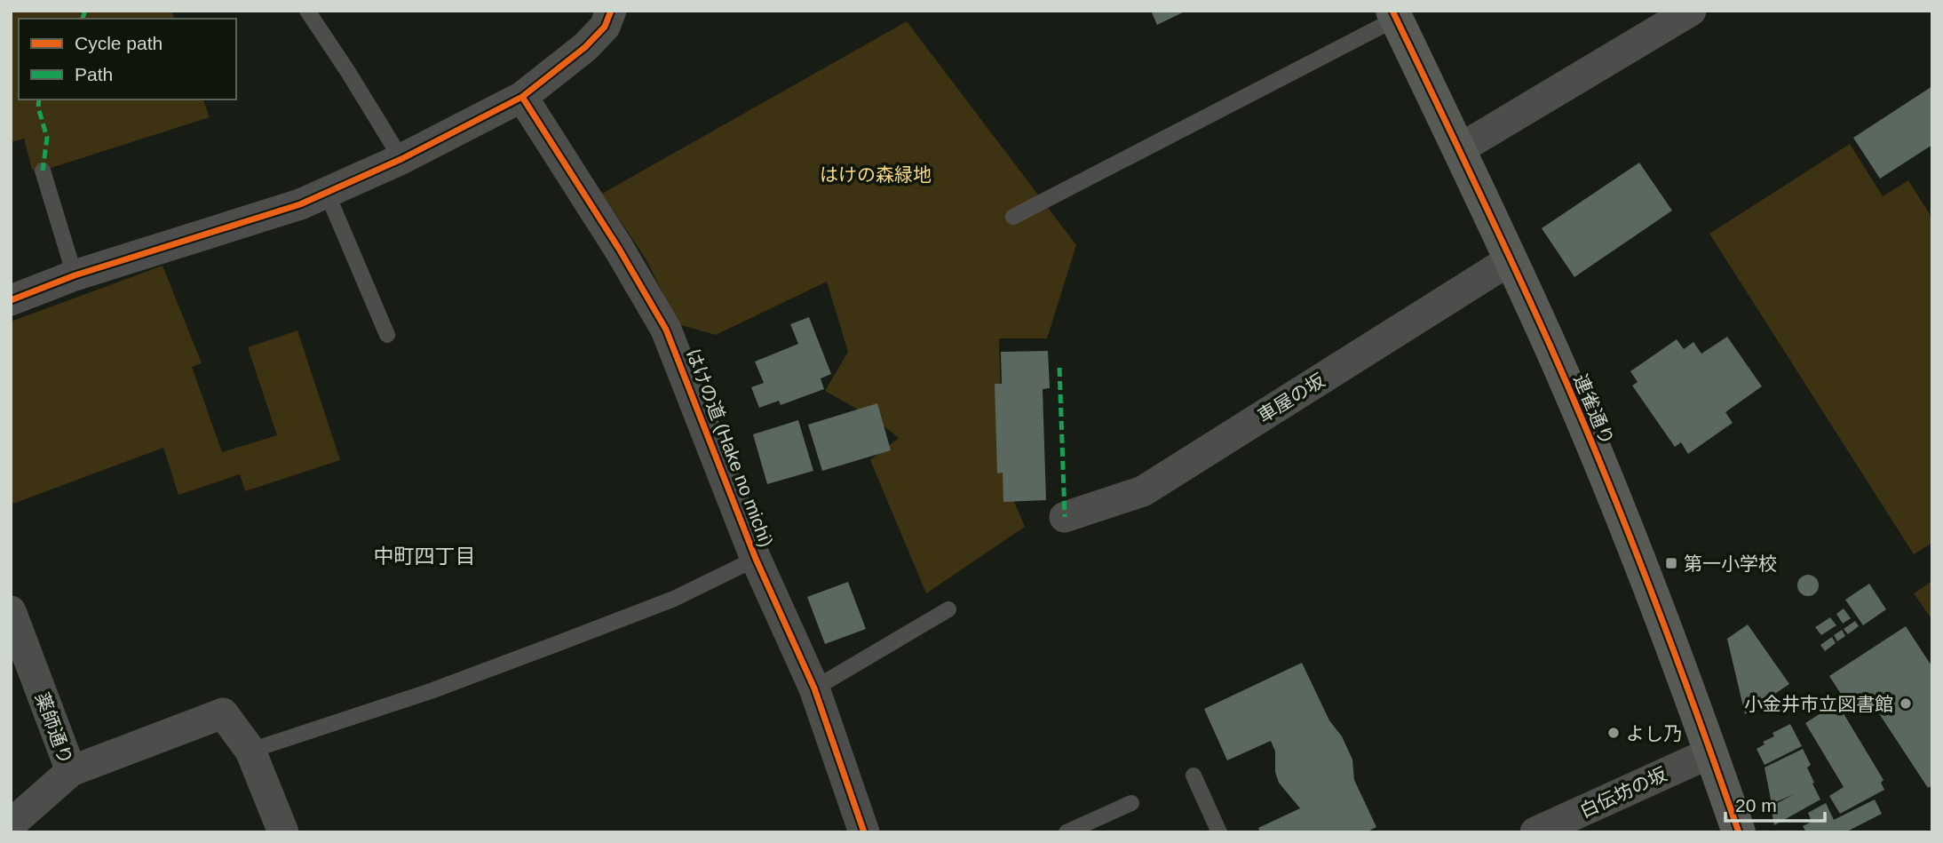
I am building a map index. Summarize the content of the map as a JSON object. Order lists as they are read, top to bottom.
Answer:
{
  "streets": {
    "main road": ["連雀通り"],
    "street": [
      "車屋の坂",
      "はけの道 (Hake no michi)",
      "薬師通り",
      "白伝坊の坂"
    ]
  },
  "crossings": [
    ["車屋の坂", "連雀通り"],
    ["連雀通り", "白伝坊の坂"]
  ],
  "districts": ["中町四丁目"],
  "parks": ["はけの森緑地"],
  "places": {
    "transit": ["第一小学校"],
    "other": ["小金井市立図書館", "よし乃"]
  },
  "legend": ["Cycle path", "Path"],
  "scale_bar": "20 m"
}
